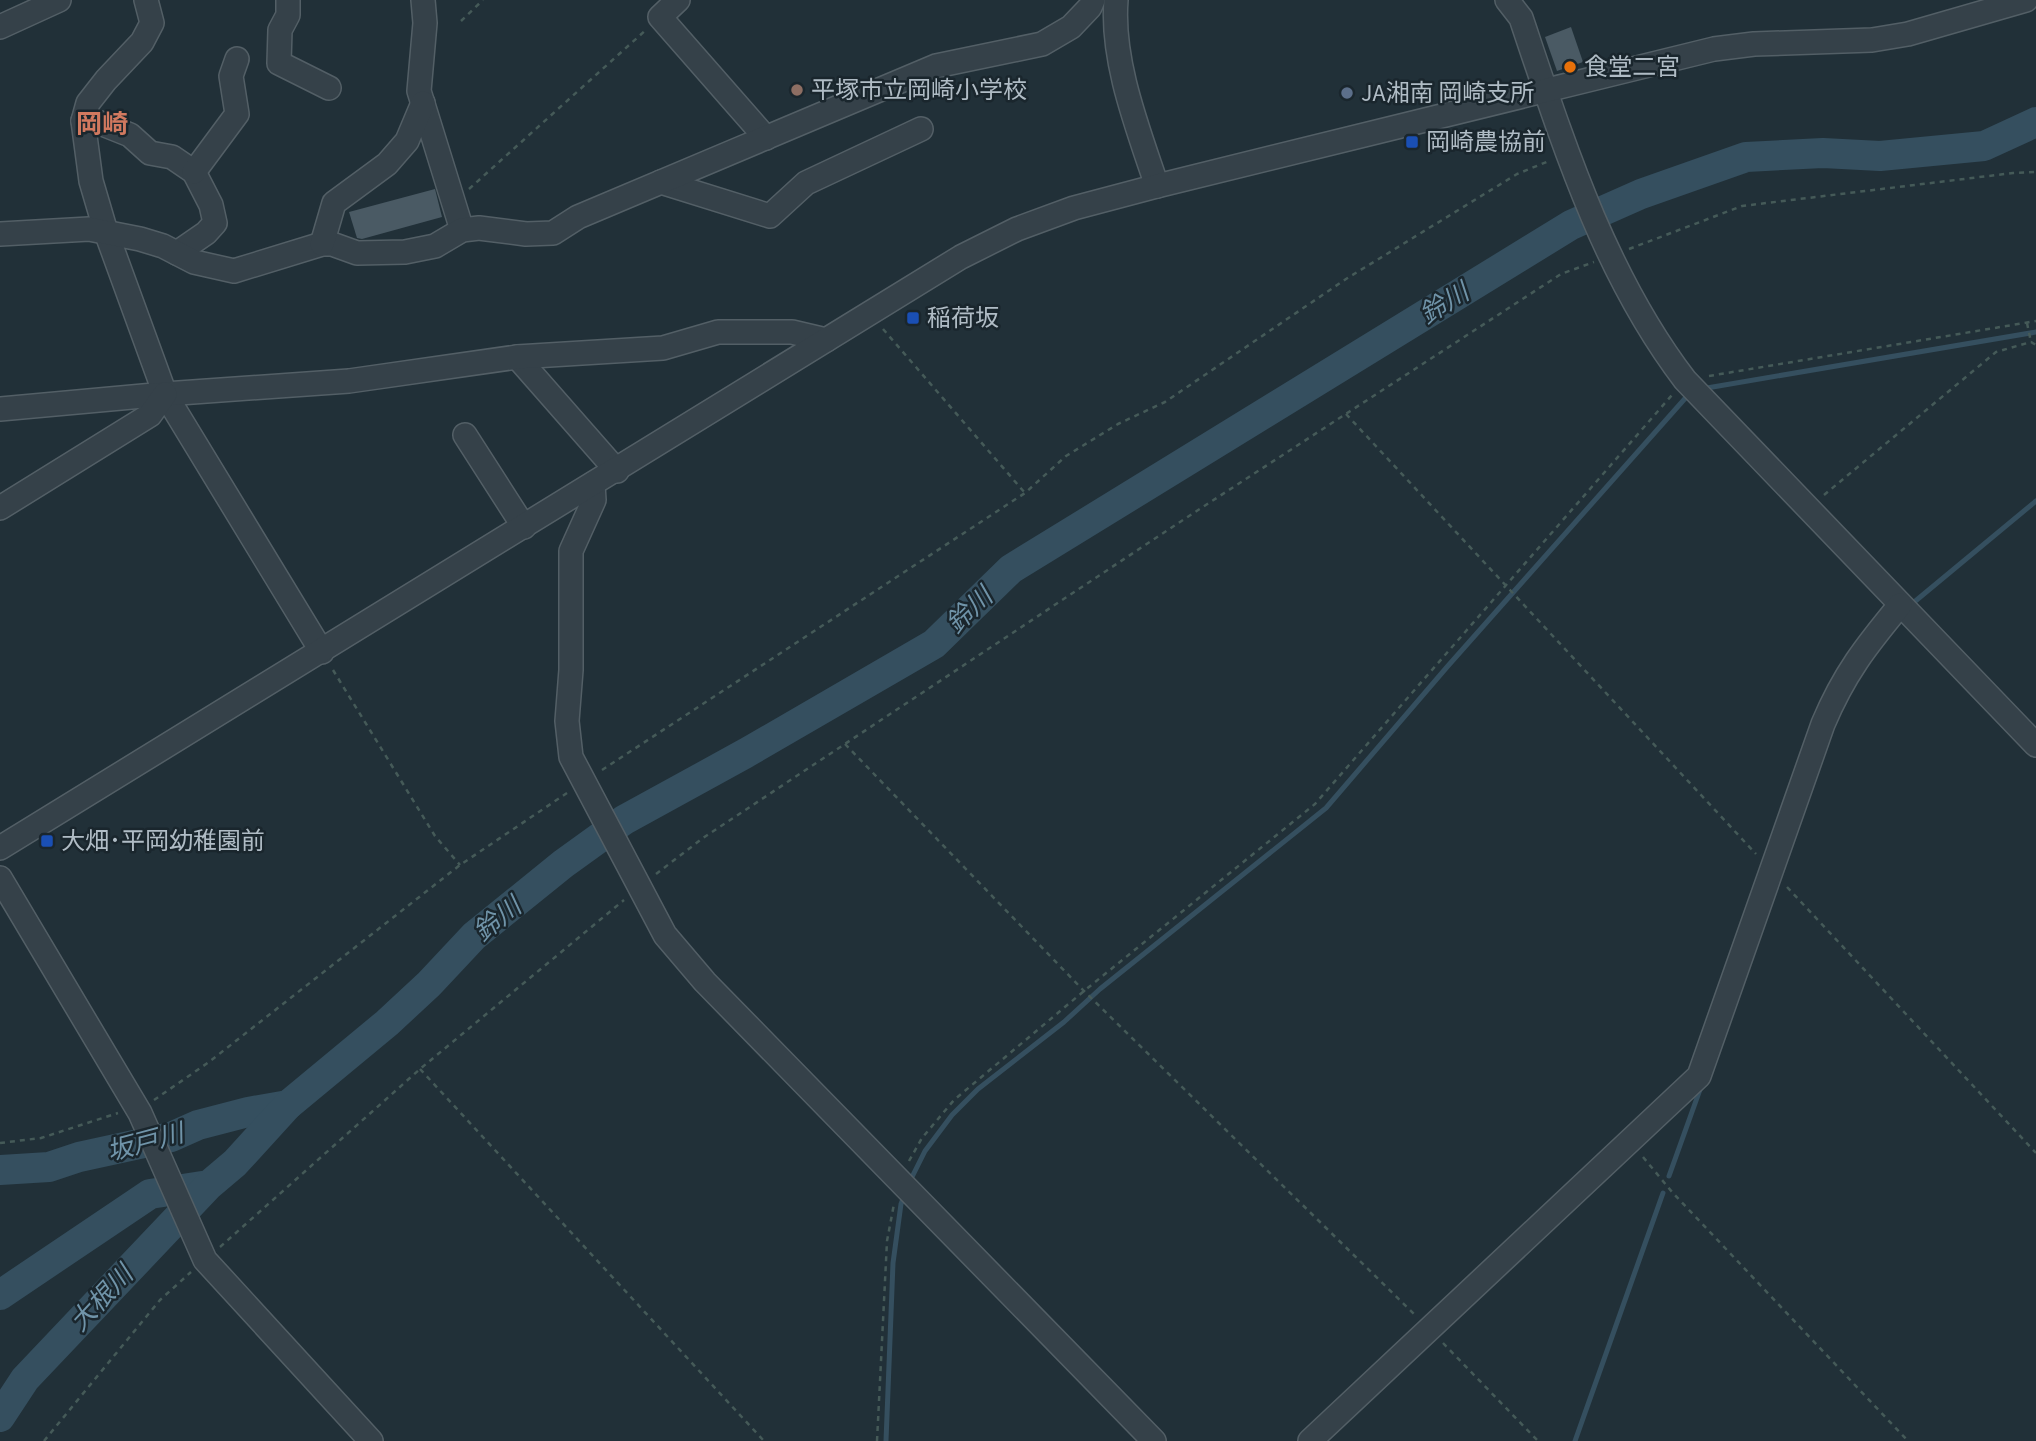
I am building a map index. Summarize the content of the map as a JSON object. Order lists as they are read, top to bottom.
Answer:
{
  "districts": ["岡崎"],
  "water": ["鈴川", "坂戸川", "大根川"],
  "places": {
    "other": ["食堂二宮", "平塚市立岡崎小学校", "JA湘南 岡崎支所"],
    "transit": ["岡崎農協前", "稲荷坂", "大畑･平岡幼稚園前"]
  }
}
